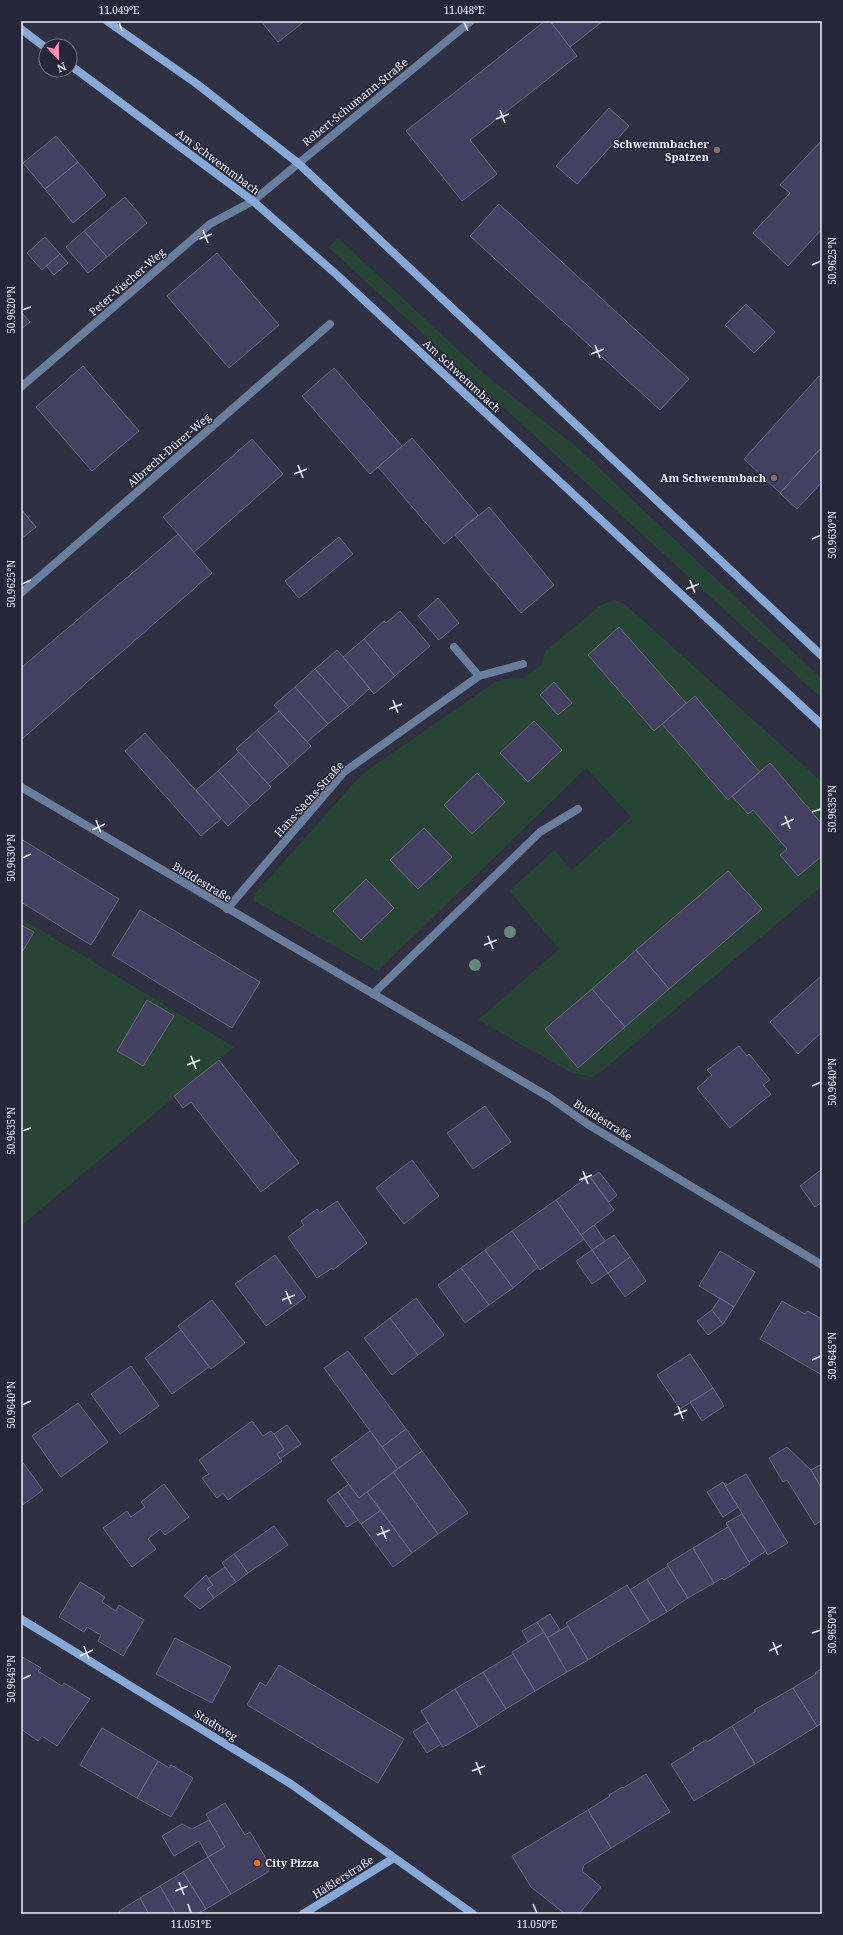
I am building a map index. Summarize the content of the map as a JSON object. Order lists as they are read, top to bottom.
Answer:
{
  "streets": {
    "main road": ["Am Schwemmbach", "Stadtweg", "Häßlerstraße"],
    "street": [
      "Robert-Schumann-Straße",
      "Peter-Vischer-Weg",
      "Albrecht-Dürer-Weg",
      "Hans-Sachs-Straße",
      "Buddestraße"
    ]
  },
  "crossings": [
    ["Robert-Schumann-Straße", "Am Schwemmbach"],
    ["Robert-Schumann-Straße", "Peter-Vischer-Weg"],
    ["Am Schwemmbach", "Peter-Vischer-Weg"],
    ["Hans-Sachs-Straße", "Buddestraße"],
    ["Stadtweg", "Häßlerstraße"]
  ],
  "places": ["Schwemmbacher Spatzen", "Am Schwemmbach", "City Pizza"],
  "north": "bottom",
  "coordinates": [
    "11.049°E",
    "11.048°E",
    "50.9625°N",
    "50.9620°N",
    "50.9630°N",
    "50.9635°N",
    "50.9640°N",
    "50.9645°N",
    "50.9650°N",
    "11.051°E",
    "11.050°E"
  ]
}
